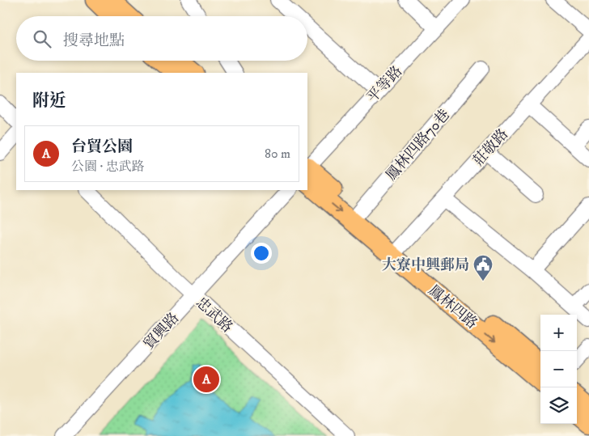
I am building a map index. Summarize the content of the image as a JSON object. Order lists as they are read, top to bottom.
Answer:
{
  "streets": {
    "main road": ["鳳林四路"],
    "street": [
      "平等路",
      "鳳林四路70巷",
      "莊敬路",
      "忠武路",
      "貿興路"
    ]
  },
  "crossings": [
    ["鳳林四路70巷", "鳳林四路"],
    ["莊敬路", "鳳林四路"],
    ["忠武路", "貿興路"]
  ],
  "places": {
    "public building": ["大寮中興郵局"]
  },
  "page": {
    "search": "搜尋地點",
    "heading": "附近",
    "list": [
      {
        "mark": "A",
        "name": "台貿公園",
        "note": "公園 · 忠武路",
        "value": "80 m"
      }
    ],
    "map_buttons": ["+", "−"],
    "pins": "A"
  }
}
